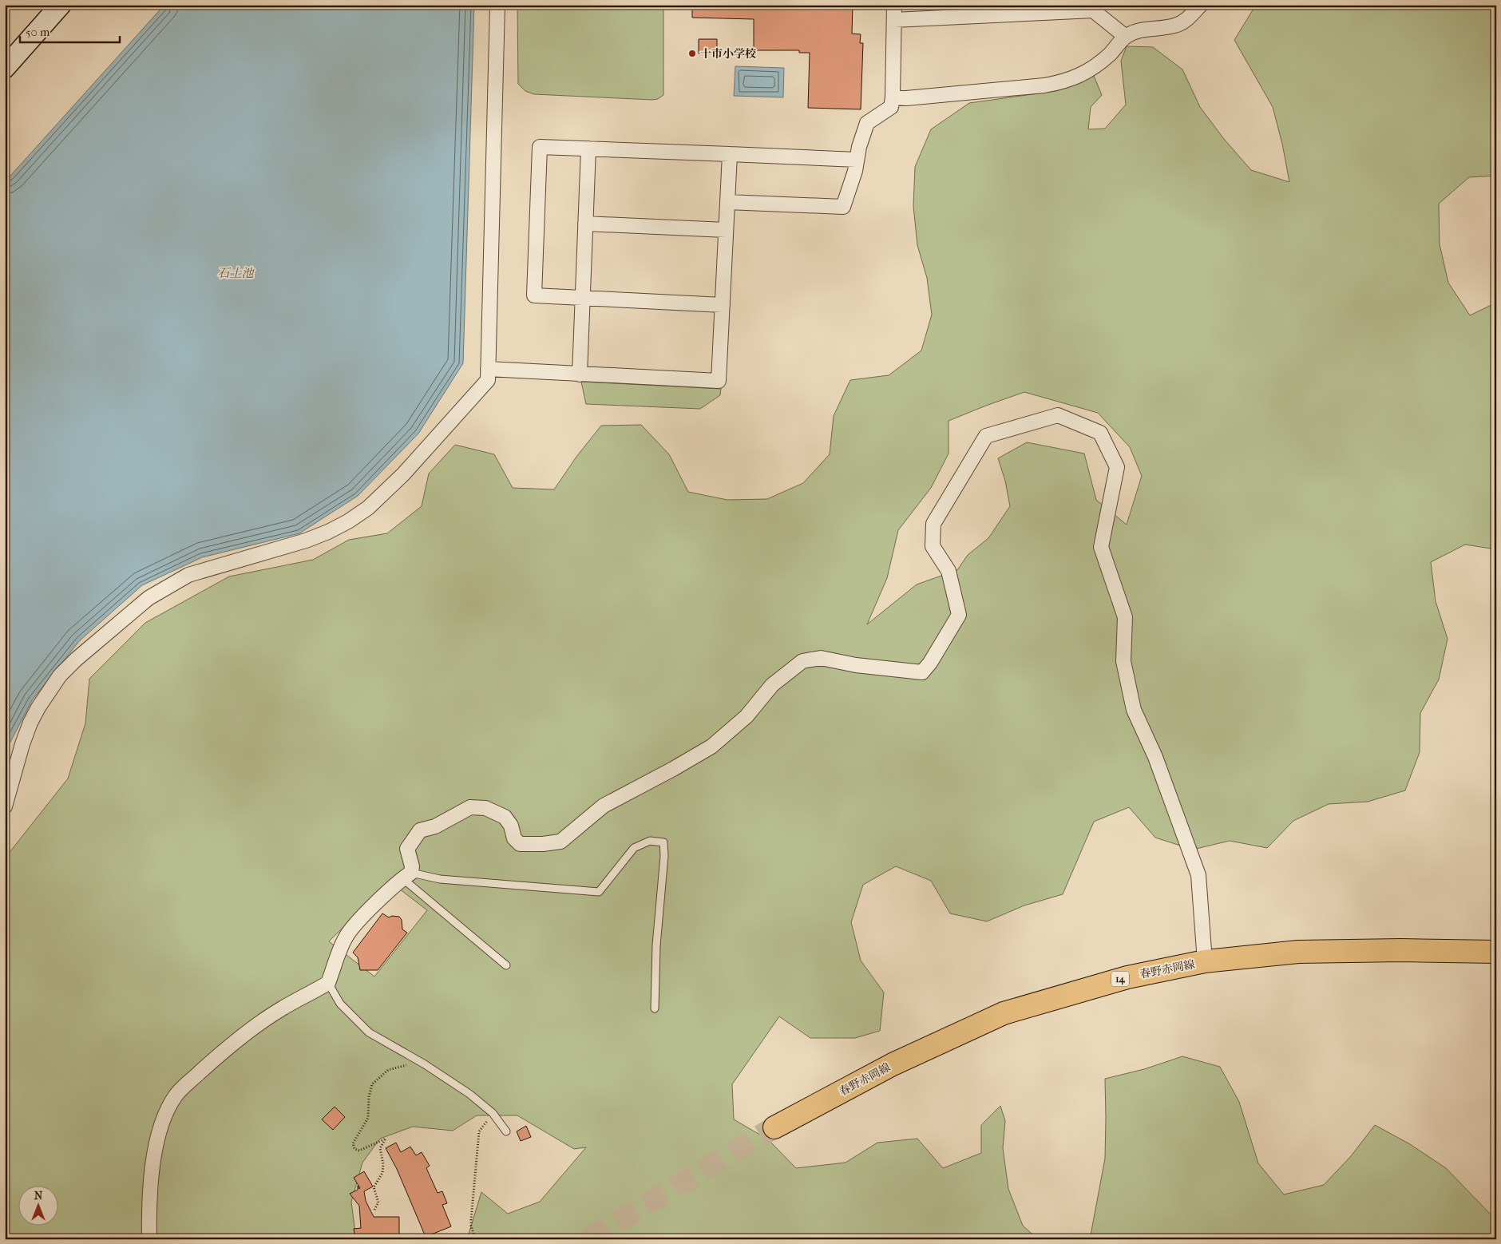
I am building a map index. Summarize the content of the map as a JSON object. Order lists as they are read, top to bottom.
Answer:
{
  "streets": {
    "main road": ["春野赤岡線", "14"]
  },
  "water": ["石土池"],
  "places": ["十市小学校"],
  "scale_bar": "50 m",
  "north": "top"
}
